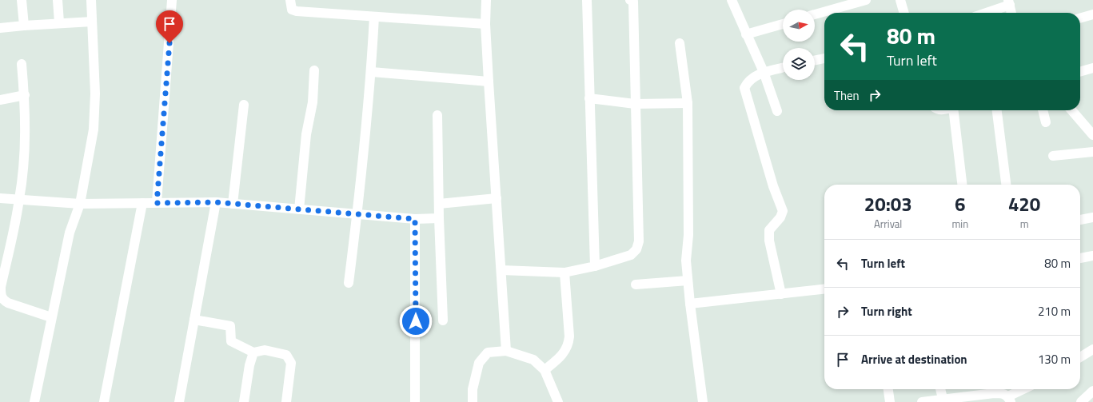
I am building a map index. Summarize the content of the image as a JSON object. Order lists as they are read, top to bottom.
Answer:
{
  "north": "right",
  "page": {
    "turn": ["80 m", "Turn left"],
    "then": "Then",
    "eta": [
      "20:03",
      "Arrival",
      "6",
      "min",
      "420",
      "m"
    ],
    "list": [
      {
        "name": "Turn left",
        "value": "80 m"
      },
      {
        "name": "Turn right",
        "value": "210 m"
      },
      {
        "name": "Arrive at destination",
        "value": "130 m"
      }
    ]
  }
}
